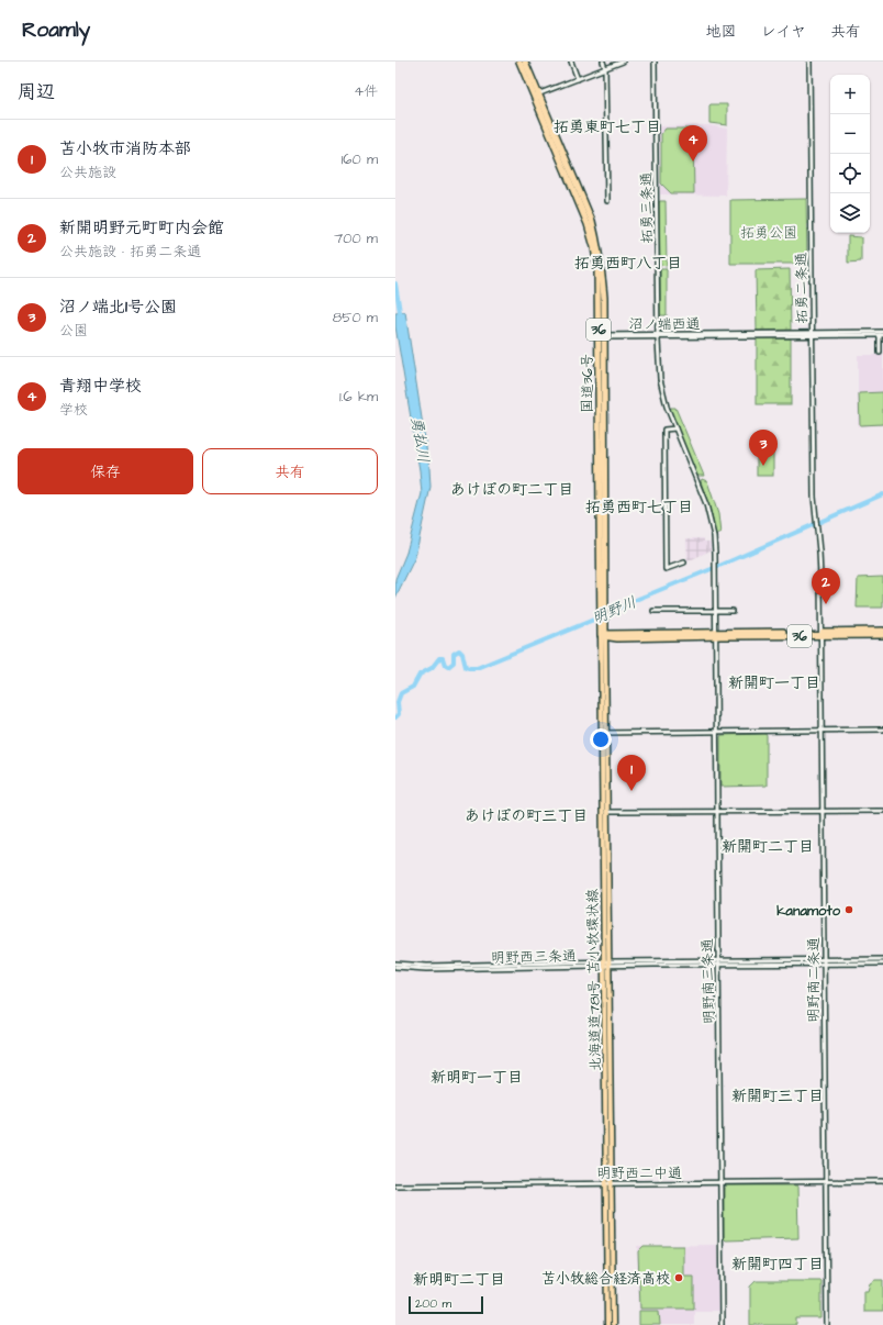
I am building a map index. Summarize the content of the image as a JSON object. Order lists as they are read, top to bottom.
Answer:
{
  "streets": {
    "highway": ["36", "国道36号"],
    "main road": ["北海道道781号 苫小牧環状線"],
    "street": [
      "拓勇三条通",
      "拓勇二条通",
      "沼ノ端西通",
      "明野西三条通",
      "明野南二条通",
      "明野南三条通",
      "明野西二中通"
    ]
  },
  "crossings": [
    ["拓勇三条通", "沼ノ端西通"],
    ["拓勇二条通", "沼ノ端西通"],
    ["拓勇二条通", "36"],
    ["拓勇二条通", "明野南二条通"],
    ["沼ノ端西通", "国道36号"],
    ["36", "国道36号"],
    ["36", "北海道道781号 苫小牧環状線"],
    ["36", "明野南二条通"],
    ["36", "明野南三条通"],
    ["国道36号", "北海道道781号 苫小牧環状線"],
    ["明野西三条通", "北海道道781号 苫小牧環状線"],
    ["明野西三条通", "明野南二条通"],
    ["明野西三条通", "明野南三条通"],
    ["北海道道781号 苫小牧環状線", "明野西二中通"],
    ["明野南二条通", "明野西二中通"],
    ["明野南三条通", "明野西二中通"]
  ],
  "districts": [
    "拓勇東町七丁目",
    "拓勇西町八丁目",
    "あけぼの町二丁目",
    "拓勇西町七丁目",
    "新開町一丁目",
    "あけぼの町三丁目",
    "新開町二丁目",
    "新明町一丁目",
    "新開町三丁目",
    "新開町四丁目",
    "新明町二丁目"
  ],
  "water": ["勇払川", "明野川"],
  "parks": ["拓勇公園"],
  "places": ["kanamoto", "苫小牧総合経済高校"],
  "scale_bar": "200 m",
  "page": {
    "header": "Roamly",
    "nav": ["地図", "レイヤ", "共有"],
    "heading": ["周辺", "4件"],
    "map_buttons": ["+", "−"],
    "list": [
      {
        "mark": "1",
        "name": "苫小牧市消防本部",
        "note": "公共施設",
        "value": "160 m"
      },
      {
        "mark": "2",
        "name": "新開明野元町町内会館",
        "note": "公共施設 · 拓勇二条通",
        "value": "700 m"
      },
      {
        "mark": "3",
        "name": "沼ノ端北1号公園",
        "note": "公園",
        "value": "850 m"
      },
      {
        "mark": "4",
        "name": "青翔中学校",
        "note": "学校",
        "value": "1.6 km"
      }
    ],
    "pins": [
      "4",
      "3",
      "2",
      "1"
    ],
    "buttons": ["保存", "共有"],
    "scale": "200 m"
  }
}
